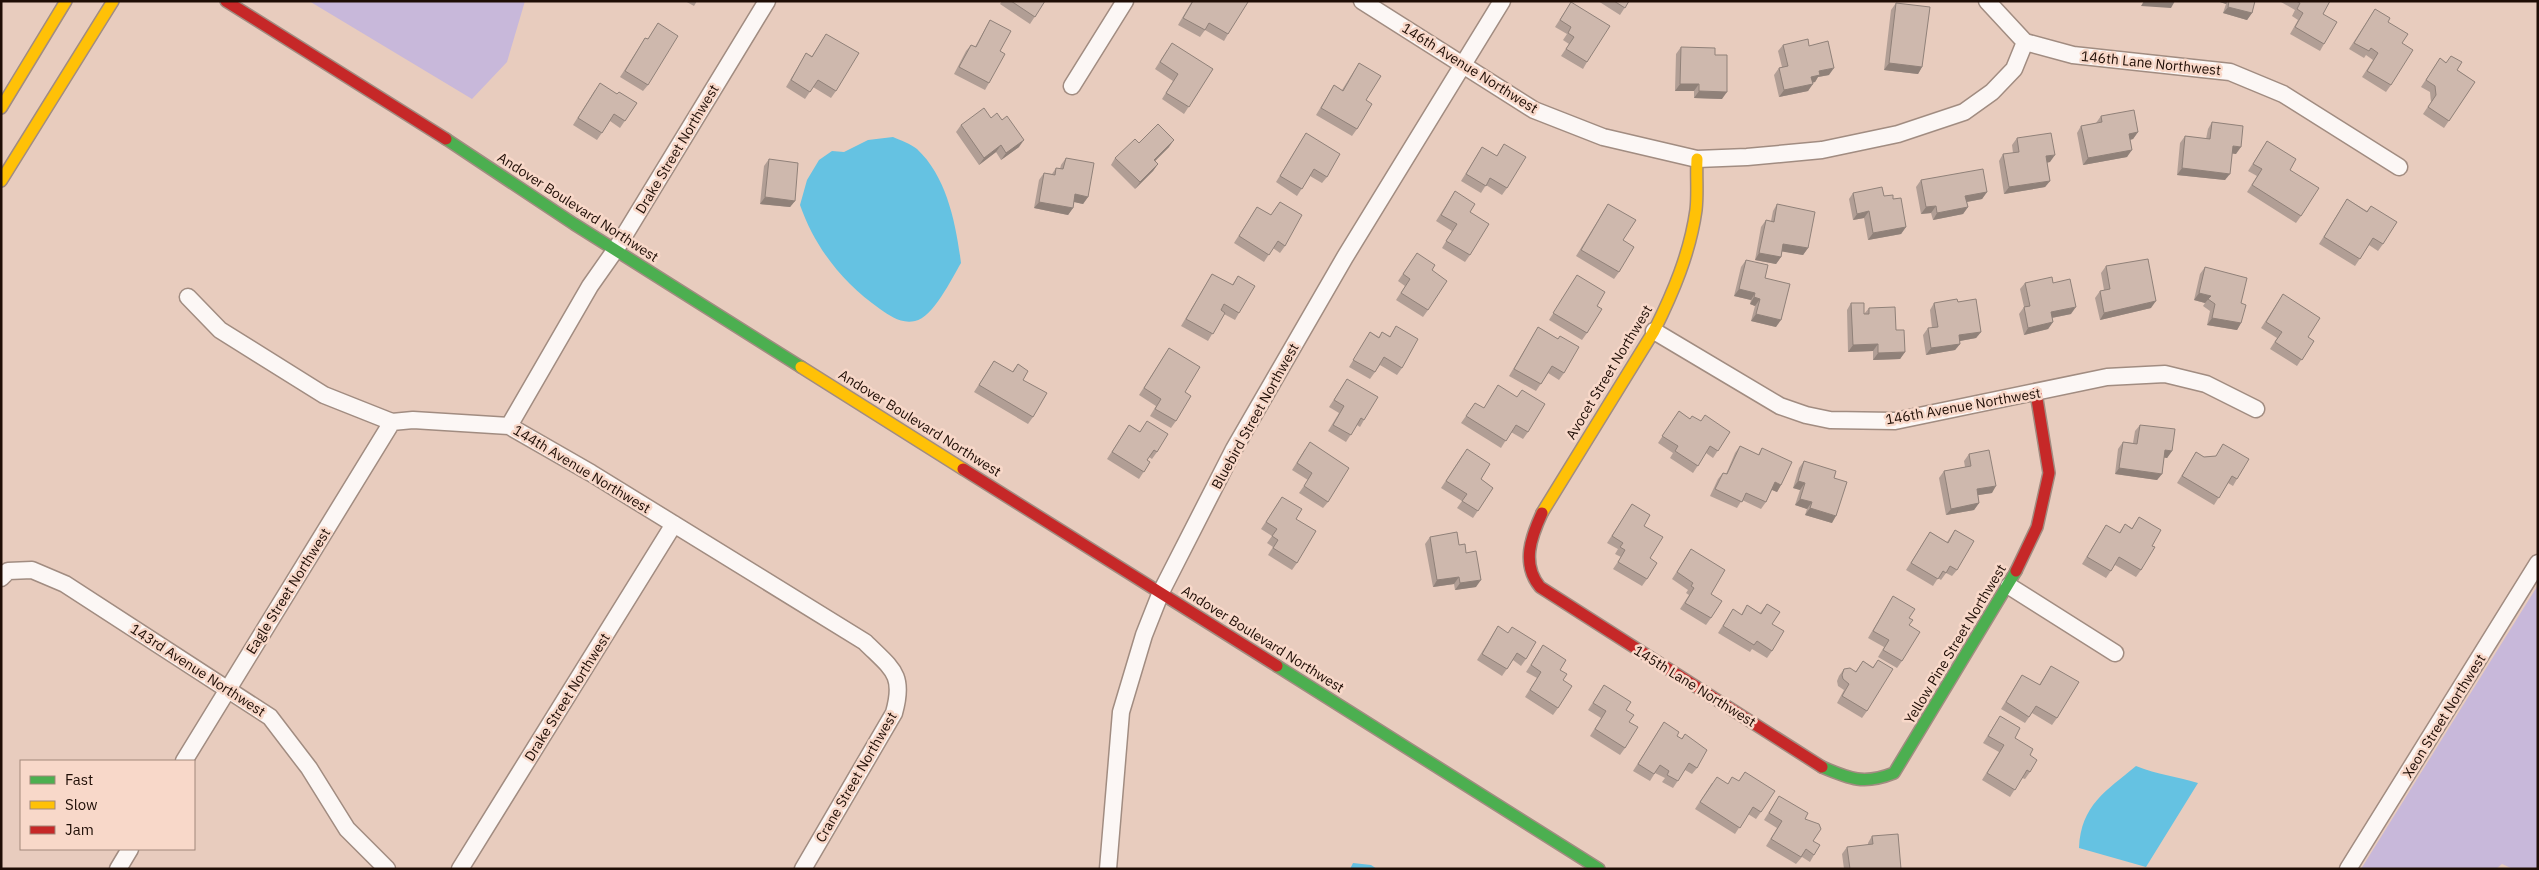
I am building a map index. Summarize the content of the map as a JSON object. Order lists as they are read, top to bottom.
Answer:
{
  "streets": {
    "street": [
      "146th Lane Northwest",
      "146th Avenue Northwest",
      "Drake Street Northwest",
      "Andover Boulevard Northwest",
      "Avocet Street Northwest",
      "Bluebird Street Northwest",
      "144th Avenue Northwest",
      "Eagle Street Northwest",
      "Yellow Pine Street Northwest",
      "143rd Avenue Northwest",
      "145th Lane Northwest",
      "Xeon Street Northwest",
      "Crane Street Northwest"
    ]
  },
  "crossings": [
    ["146th Lane Northwest", "146th Avenue Northwest"],
    ["146th Avenue Northwest", "Avocet Street Northwest"],
    ["146th Avenue Northwest", "Bluebird Street Northwest"],
    ["146th Avenue Northwest", "Yellow Pine Street Northwest"],
    ["Drake Street Northwest", "Andover Boulevard Northwest"],
    ["Drake Street Northwest", "144th Avenue Northwest"],
    ["Andover Boulevard Northwest", "Bluebird Street Northwest"],
    ["Avocet Street Northwest", "145th Lane Northwest"],
    ["144th Avenue Northwest", "Eagle Street Northwest"],
    ["144th Avenue Northwest", "Crane Street Northwest"],
    ["Eagle Street Northwest", "143rd Avenue Northwest"],
    ["Yellow Pine Street Northwest", "145th Lane Northwest"]
  ],
  "legend": ["Fast", "Slow", "Jam"]
}
